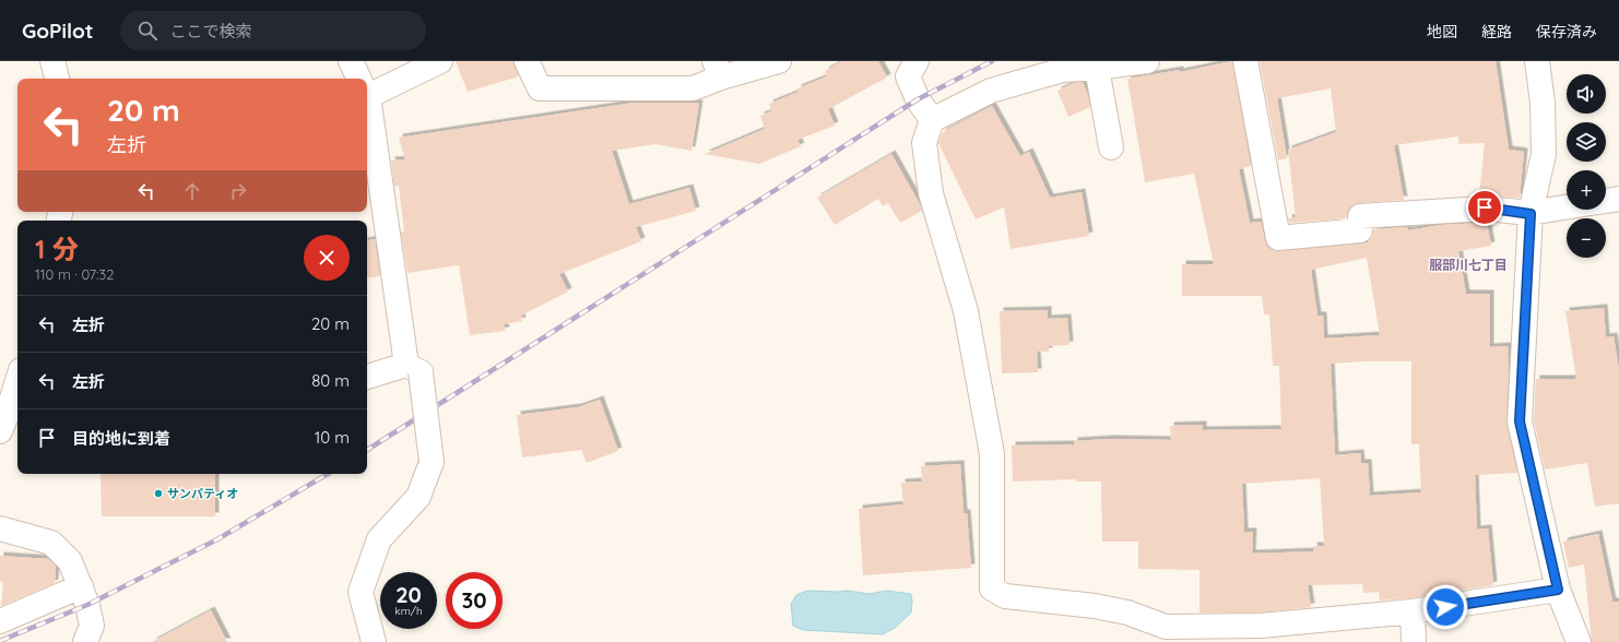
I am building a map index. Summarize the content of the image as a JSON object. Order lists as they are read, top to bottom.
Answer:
{
  "districts": ["服部川七丁目"],
  "places": ["サンパティオ"],
  "page": {
    "header": "GoPilot",
    "search": "ここで検索",
    "nav": ["地図", "経路", "保存済み"],
    "map_buttons": ["+", "−"],
    "turn": ["20 m", "左折"],
    "heading": ["1 分", "110 m · 07:32"],
    "list": [
      {
        "name": "左折",
        "value": "20 m"
      },
      {
        "name": "左折",
        "value": "80 m"
      },
      {
        "name": "目的地に到着",
        "value": "10 m"
      }
    ],
    "speed": "20 km/h",
    "limit": "30"
  }
}
